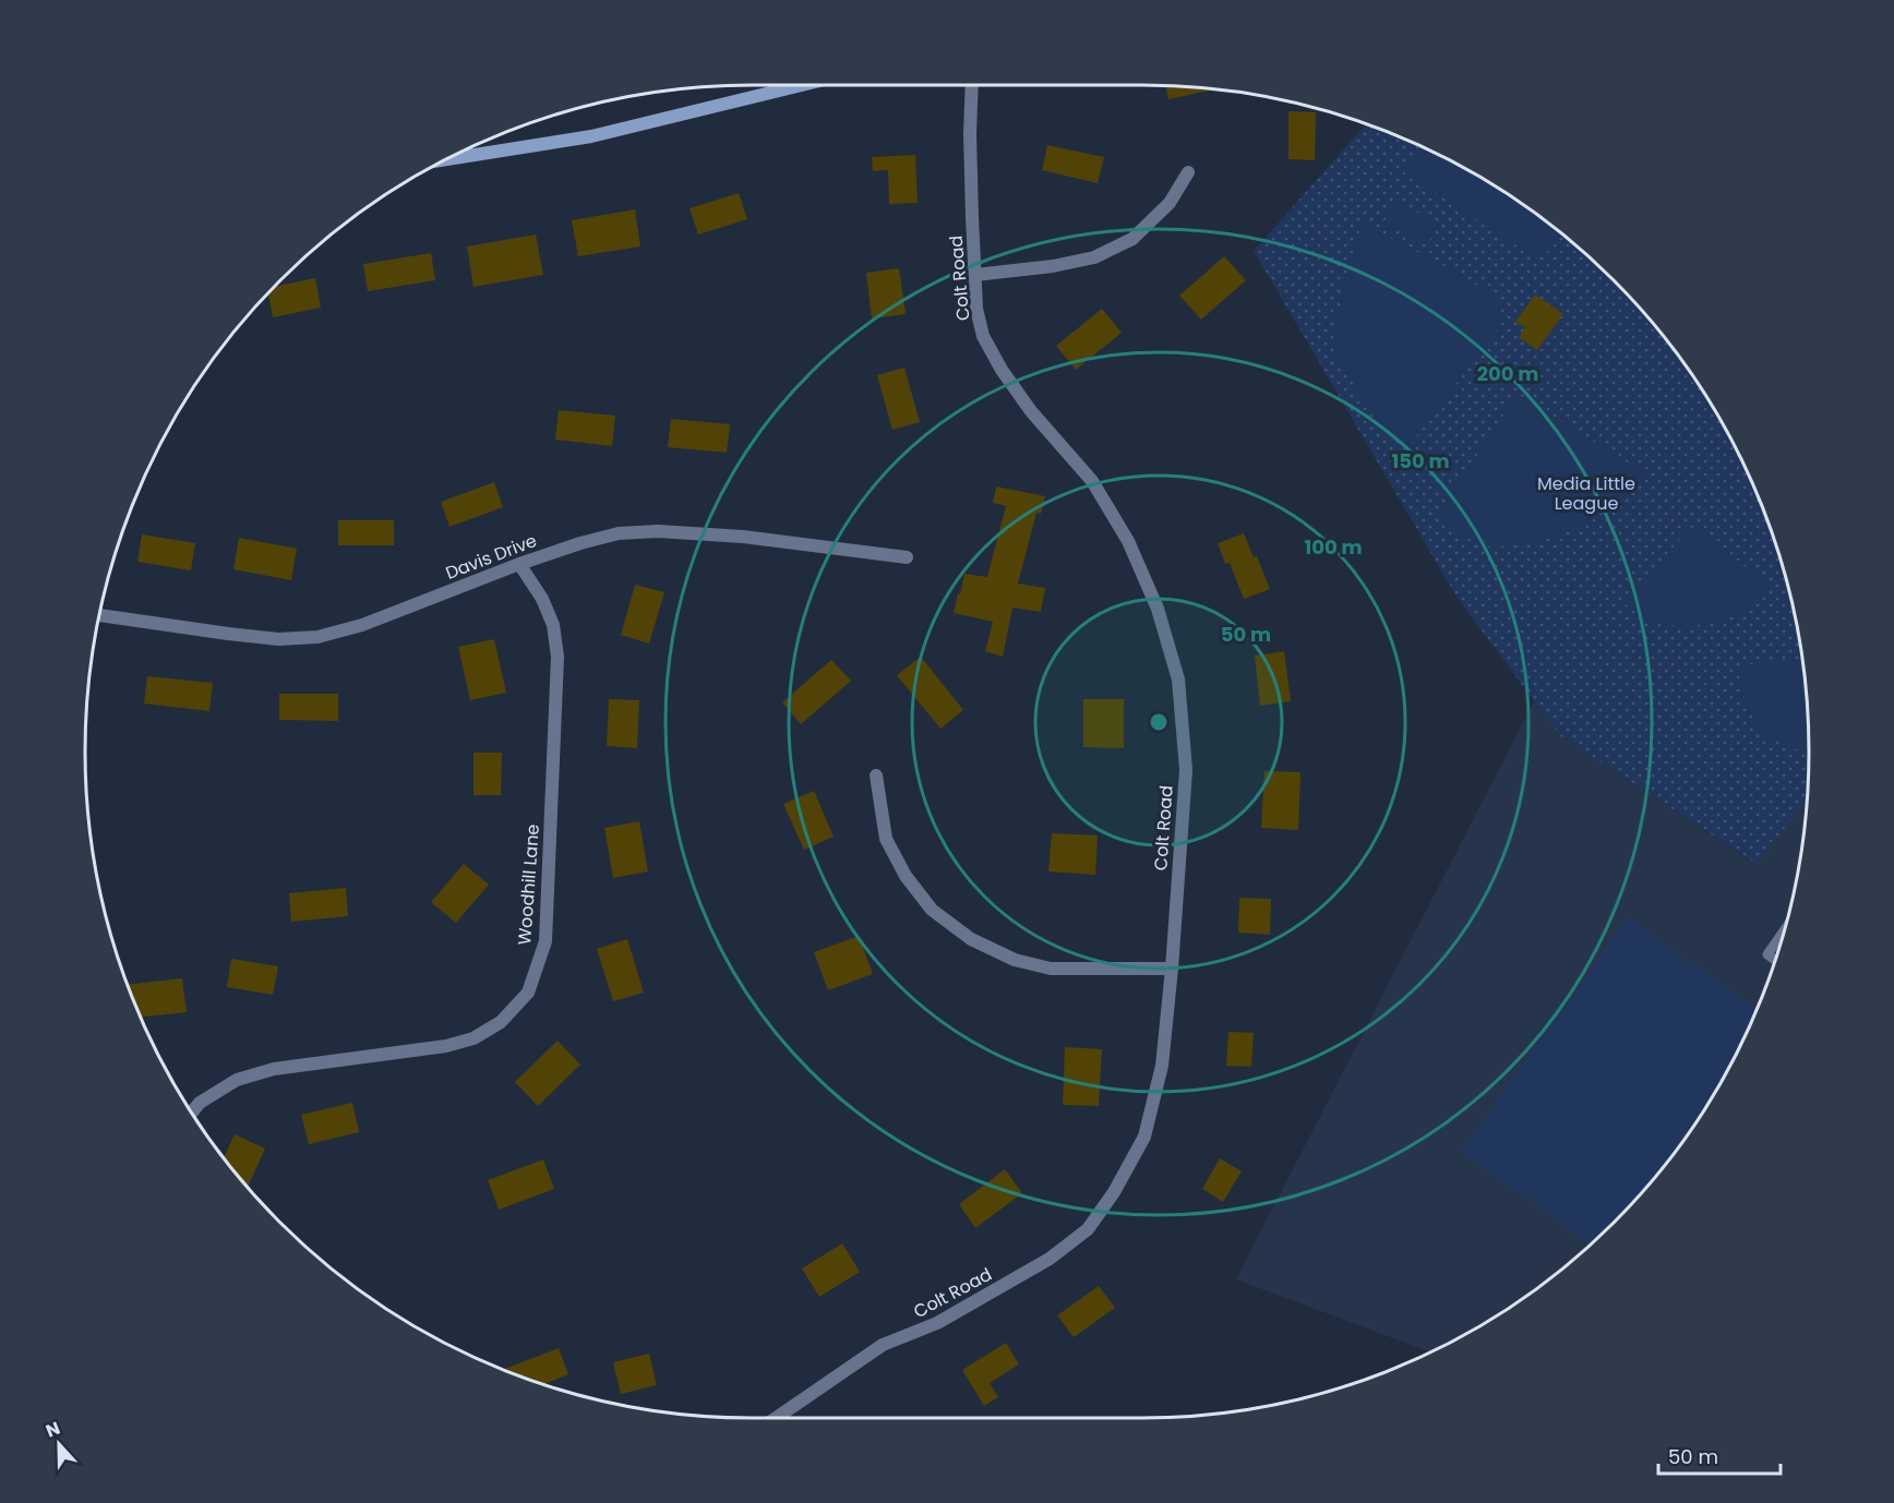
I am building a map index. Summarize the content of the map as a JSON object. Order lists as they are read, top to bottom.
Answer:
{
  "streets": {
    "street": ["Colt Road", "Davis Drive", "Woodhill Lane"]
  },
  "crossings": [
    ["Davis Drive", "Woodhill Lane"]
  ],
  "parks": ["Media Little League"],
  "scale_bar": "50 m",
  "north": "top",
  "rings": [
    "200 m",
    "150 m",
    "100 m",
    "50 m"
  ]
}
